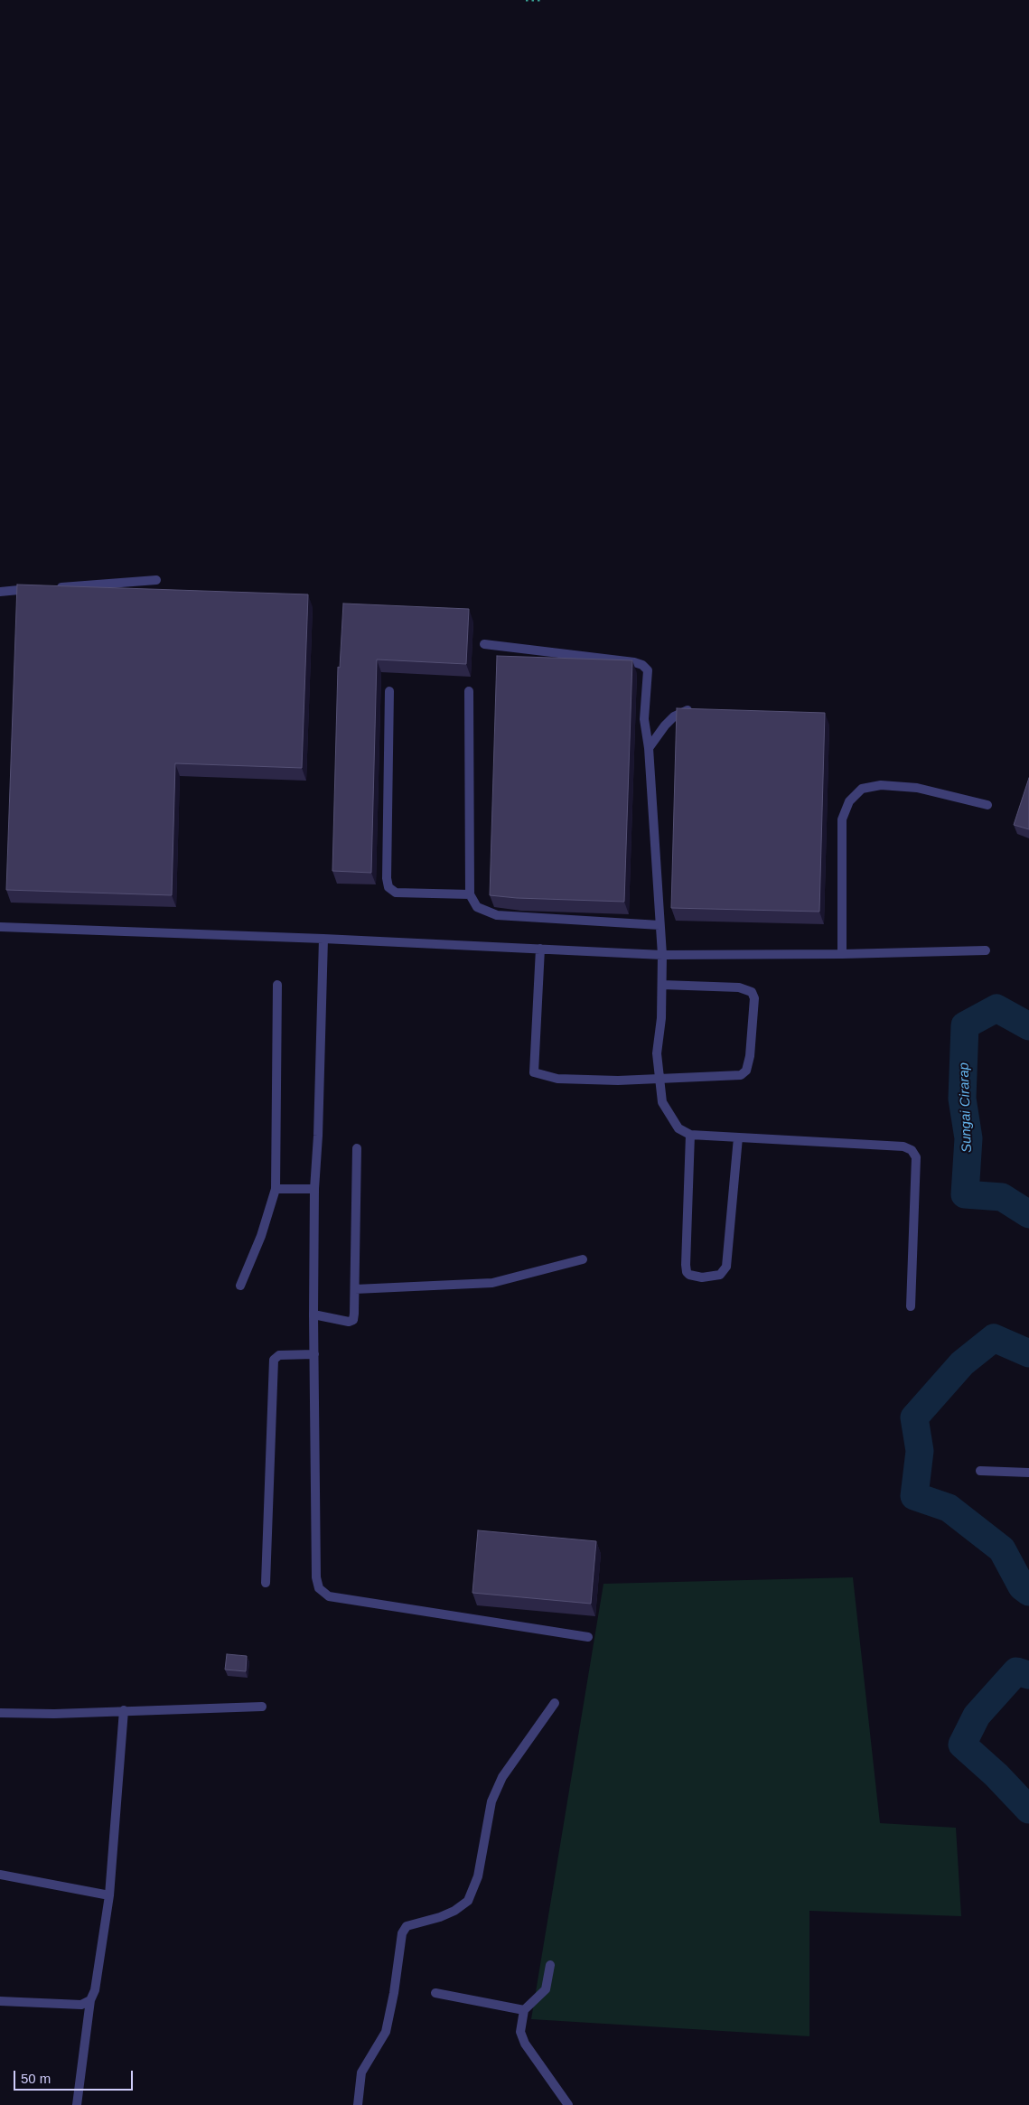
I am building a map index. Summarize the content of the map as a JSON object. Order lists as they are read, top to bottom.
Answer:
{
  "water": ["Sungai Cirarap"],
  "scale_bar": "50 m"
}
